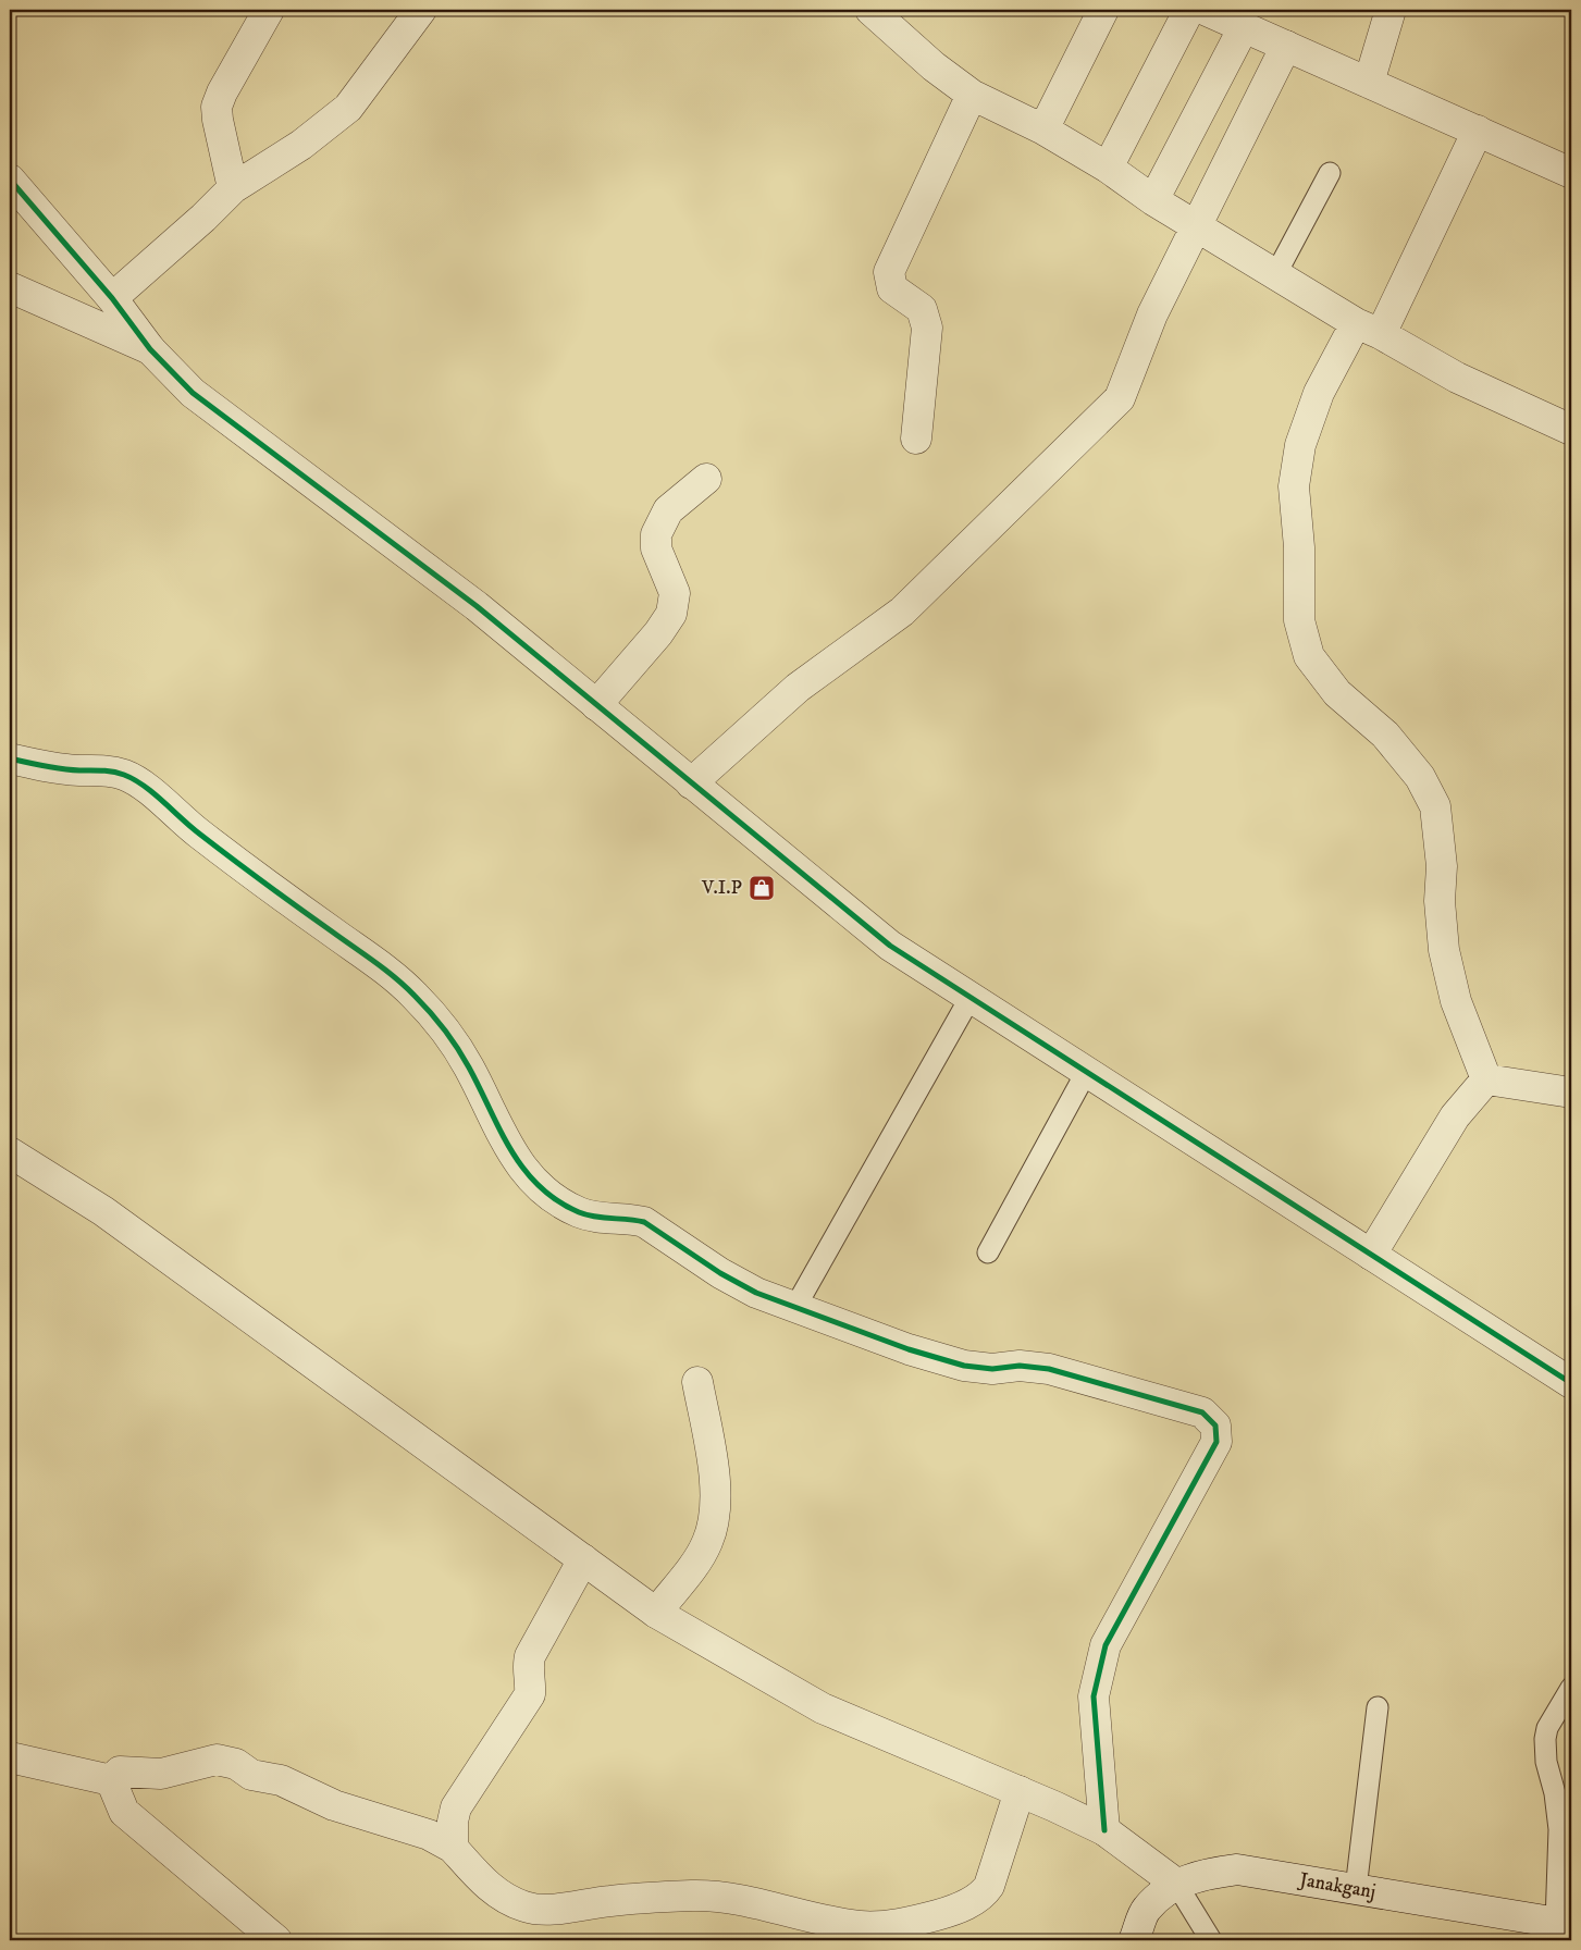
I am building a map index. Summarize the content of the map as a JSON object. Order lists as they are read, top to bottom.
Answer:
{
  "streets": {
    "street": ["Janakganj"]
  },
  "places": {
    "shop": ["V.I.P"]
  }
}
